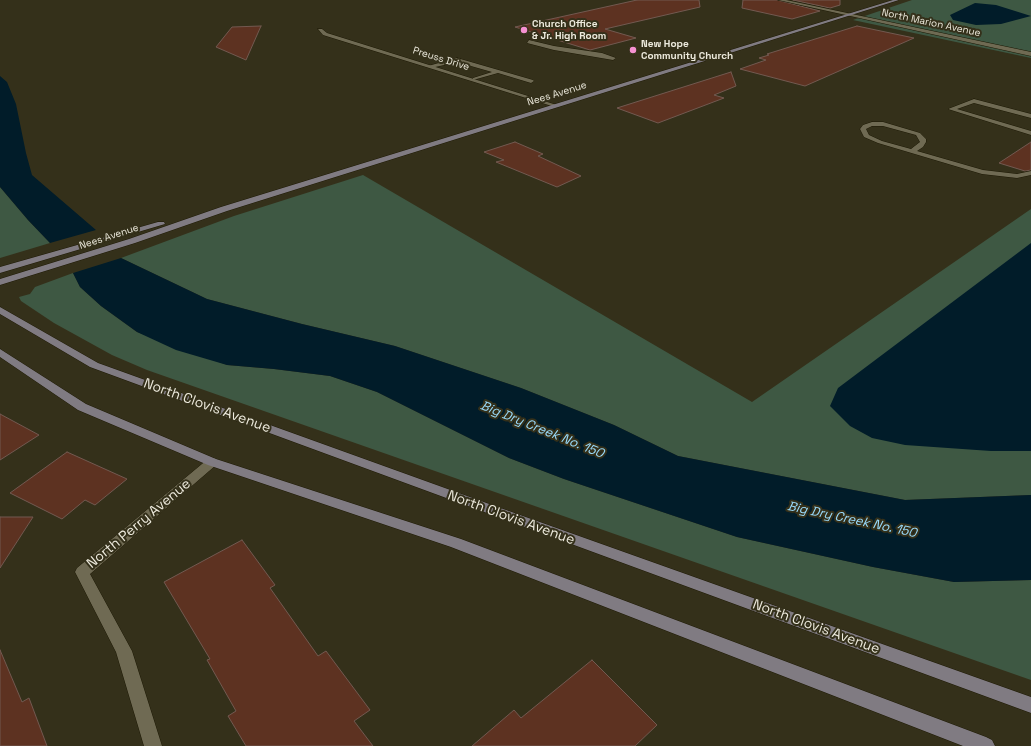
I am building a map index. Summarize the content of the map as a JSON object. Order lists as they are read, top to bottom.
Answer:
{
  "streets": {
    "main road": ["Nees Avenue", "North Clovis Avenue"],
    "street": ["North Marion Avenue", "Preuss Drive", "North Perry Avenue"]
  },
  "crossings": [
    ["North Marion Avenue", "Nees Avenue"],
    ["Preuss Drive", "Nees Avenue"]
  ],
  "water": ["Big Dry Creek No. 150"],
  "places": ["Church Office & Jr. High Room", "New Hope Community Church"]
}
